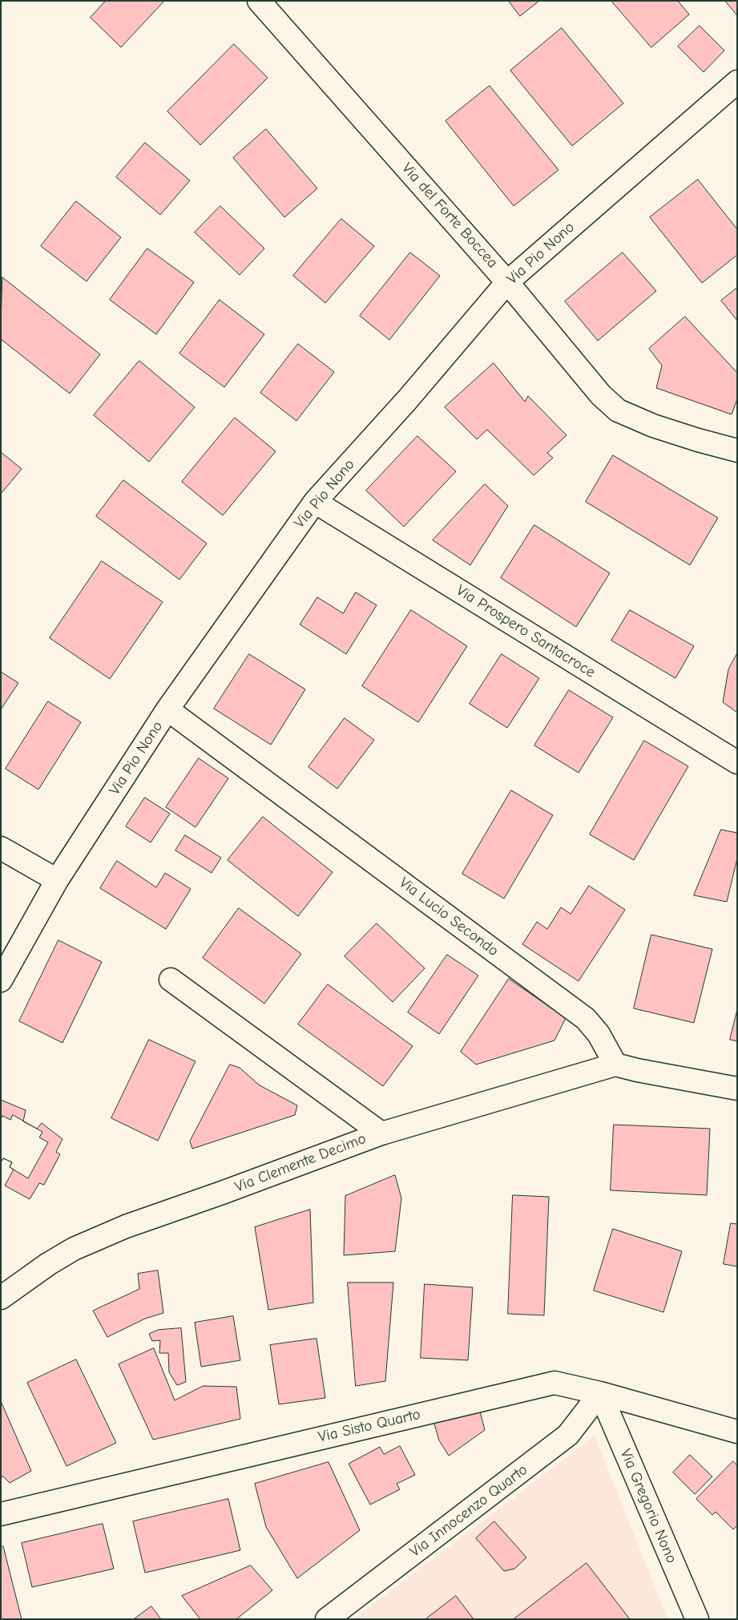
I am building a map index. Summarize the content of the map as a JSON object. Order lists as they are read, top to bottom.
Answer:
{
  "streets": {
    "street": [
      "Via del Forte Boccea",
      "Via Pio Nono",
      "Via Prospero Santacroce",
      "Via Lucio Secondo",
      "Via Clemente Decimo",
      "Via Sisto Quarto",
      "Via Gregorio Nono",
      "Via Innocenzo Quarto"
    ]
  },
  "crossings": [
    ["Via del Forte Boccea", "Via Pio Nono"],
    ["Via Pio Nono", "Via Prospero Santacroce"],
    ["Via Pio Nono", "Via Lucio Secondo"],
    ["Via Lucio Secondo", "Via Clemente Decimo"],
    ["Via Sisto Quarto", "Via Gregorio Nono"],
    ["Via Sisto Quarto", "Via Innocenzo Quarto"],
    ["Via Gregorio Nono", "Via Innocenzo Quarto"]
  ]
}
